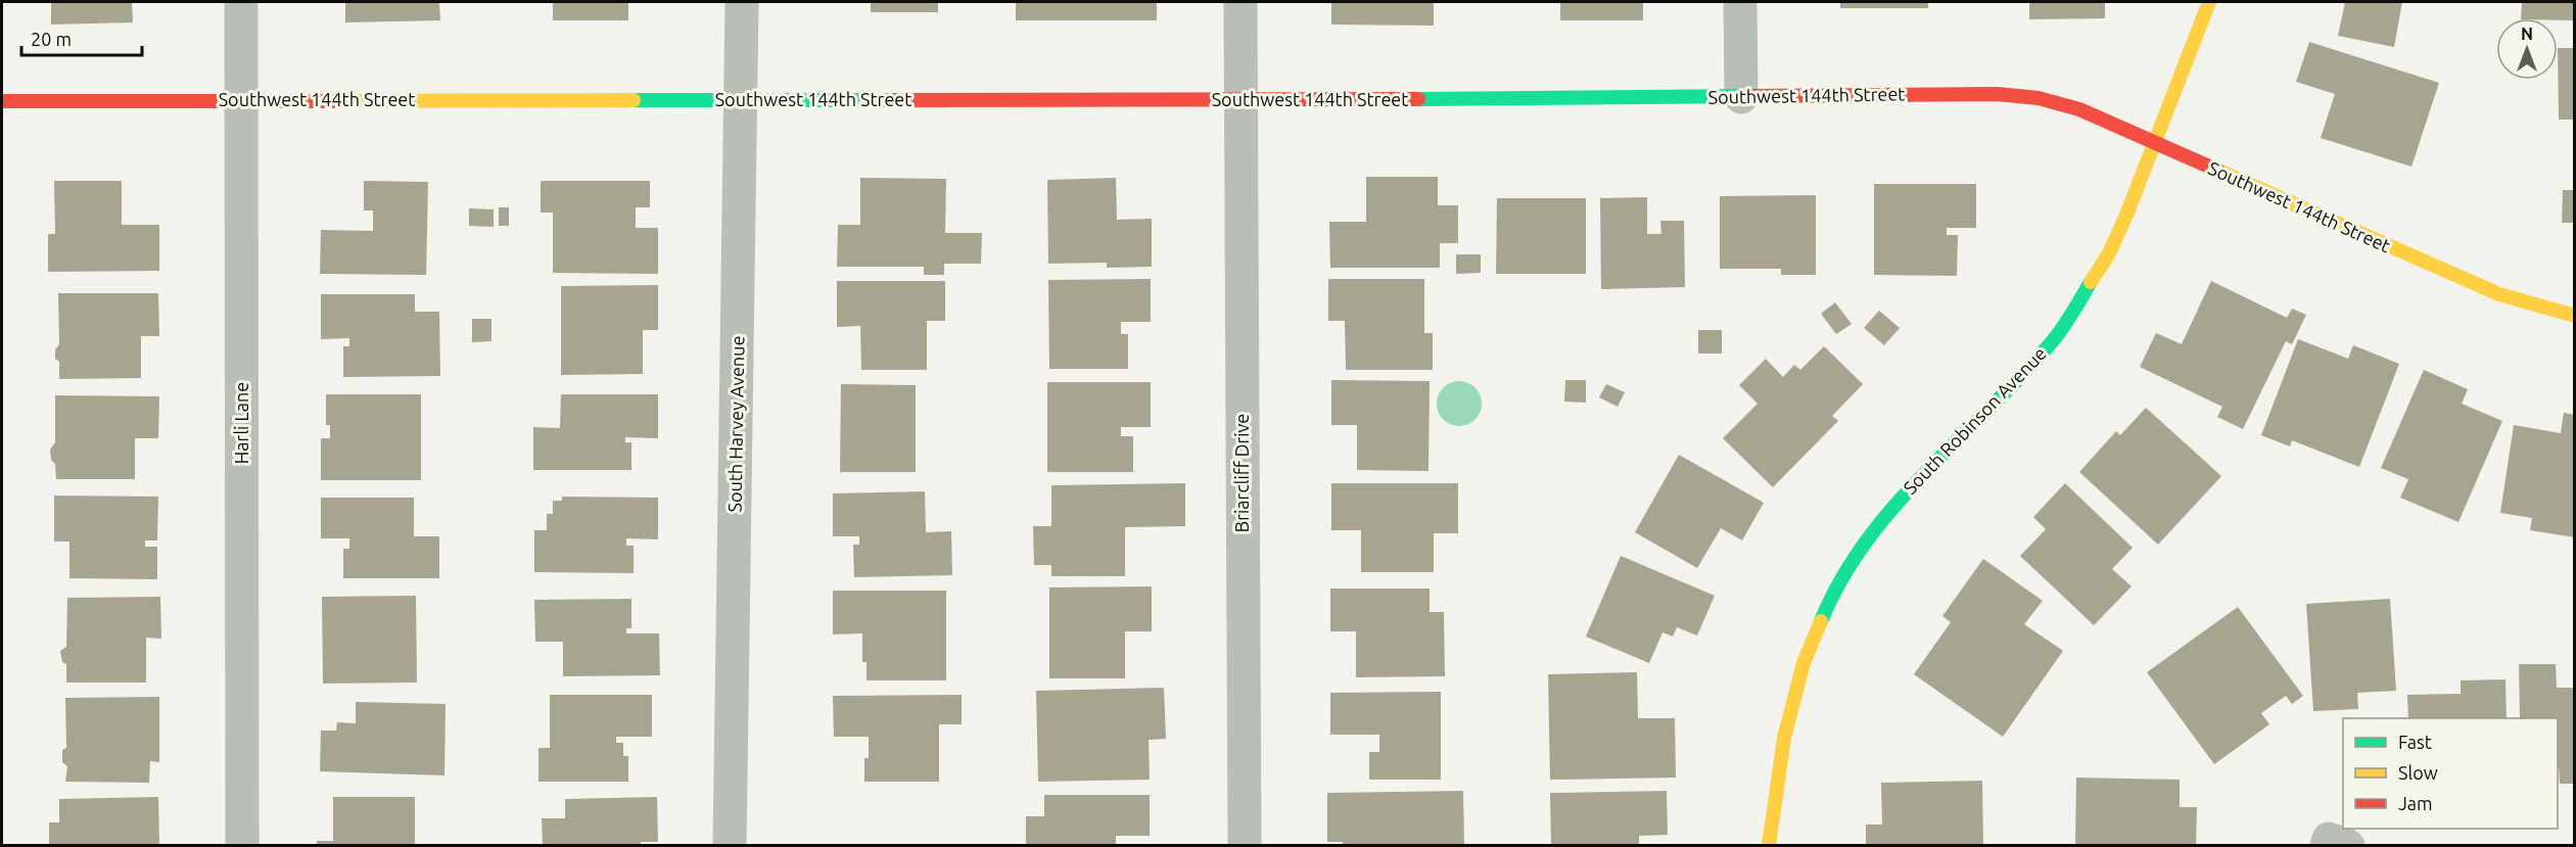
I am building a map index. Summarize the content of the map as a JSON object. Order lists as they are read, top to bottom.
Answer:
{
  "streets": {
    "street": [
      "Southwest 144th Street",
      "South Robinson Avenue",
      "Harli Lane",
      "South Harvey Avenue",
      "Briarcliff Drive"
    ]
  },
  "crossings": [
    ["Southwest 144th Street", "South Robinson Avenue"],
    ["Southwest 144th Street", "Harli Lane"],
    ["Southwest 144th Street", "South Harvey Avenue"],
    ["Southwest 144th Street", "Briarcliff Drive"]
  ],
  "legend": ["Fast", "Slow", "Jam"],
  "scale_bar": "20 m",
  "north": "top"
}
